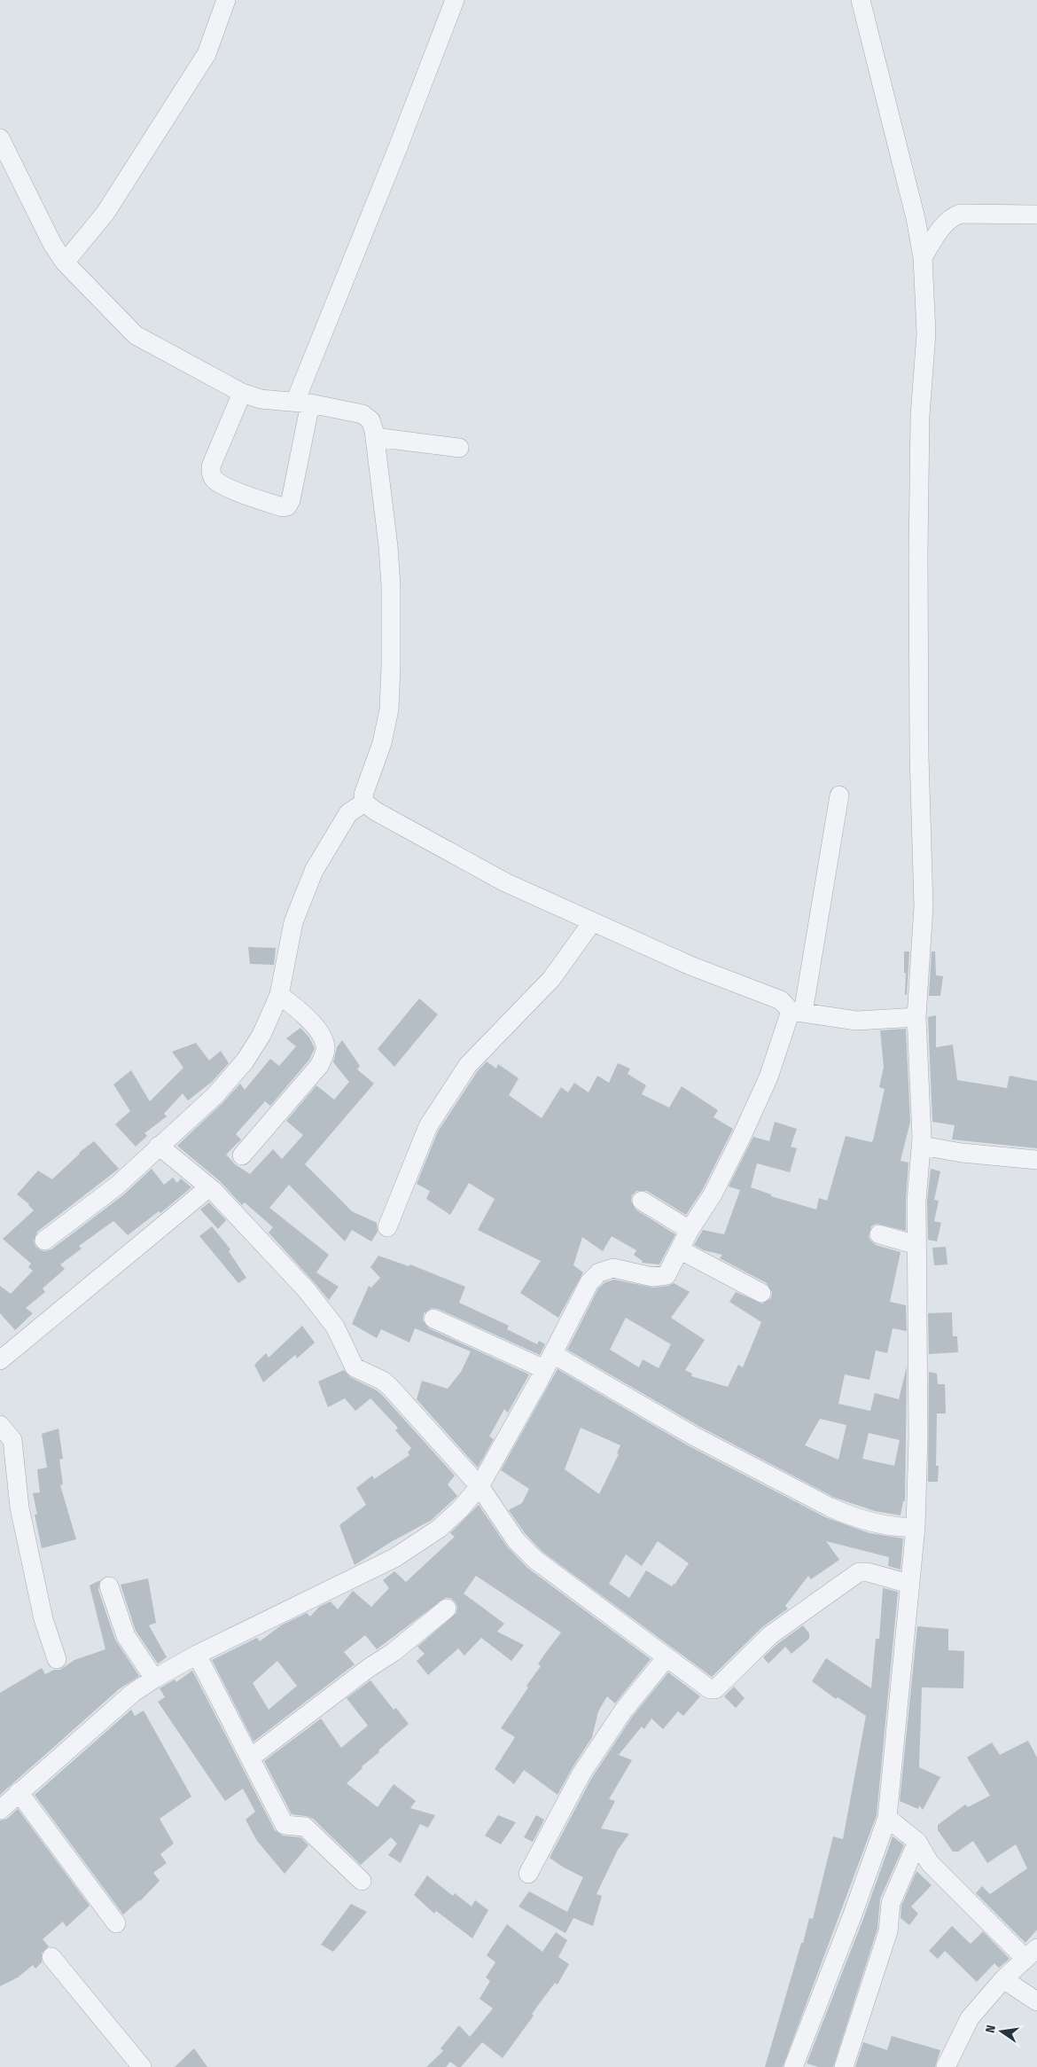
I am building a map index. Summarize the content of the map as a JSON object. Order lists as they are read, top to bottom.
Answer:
{
  "north": "left"
}
